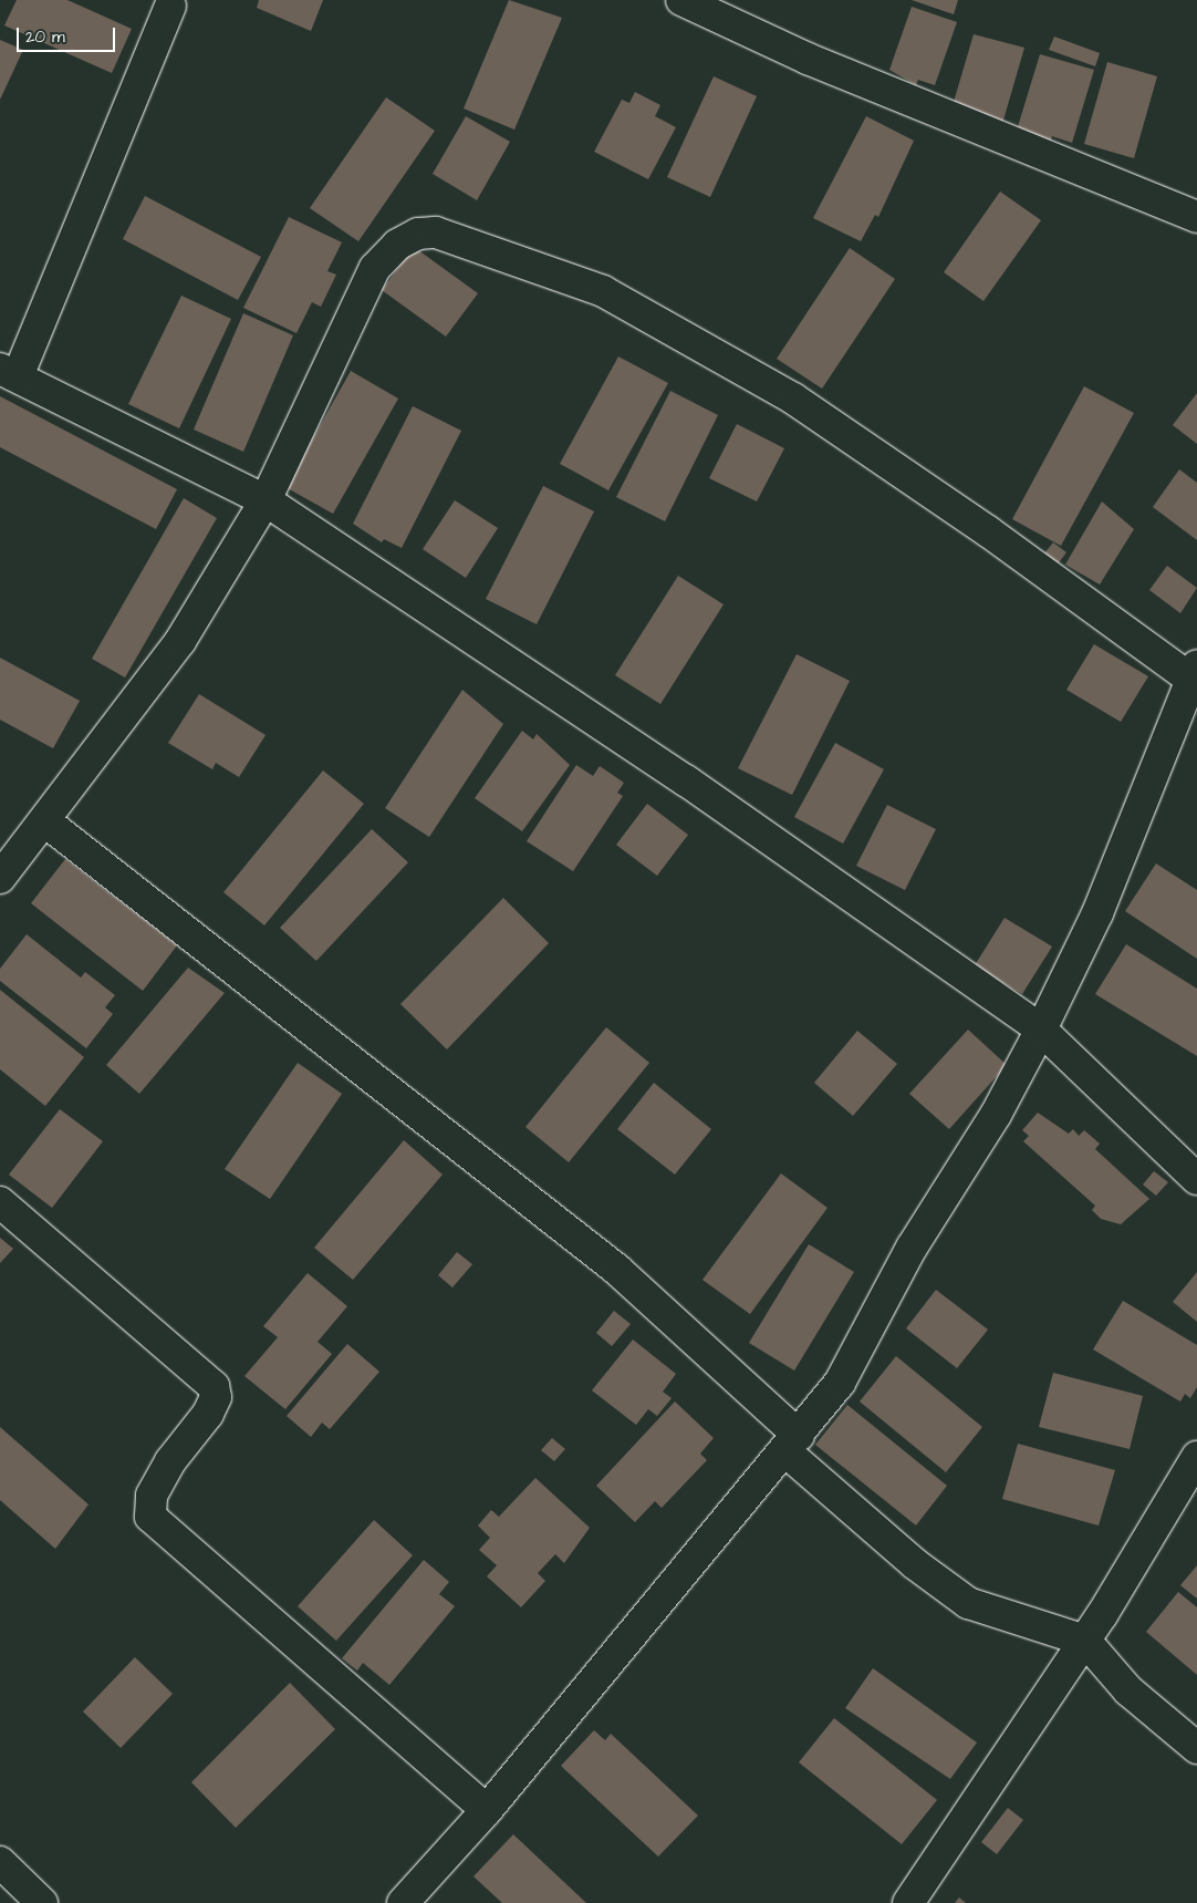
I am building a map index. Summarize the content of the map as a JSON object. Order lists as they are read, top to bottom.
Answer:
{
  "scale_bar": "20 m"
}
